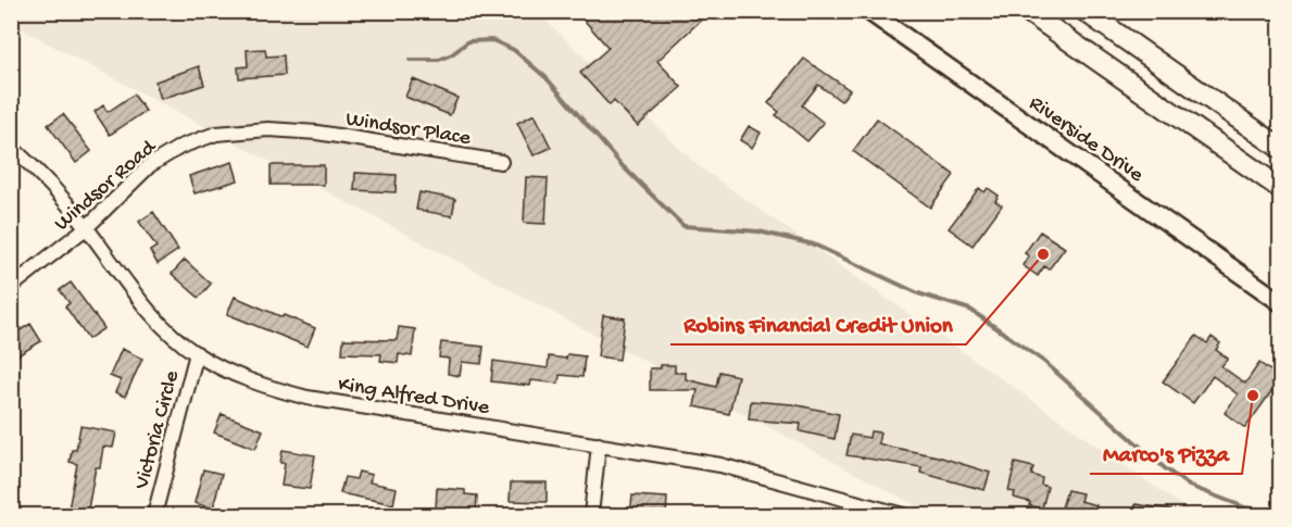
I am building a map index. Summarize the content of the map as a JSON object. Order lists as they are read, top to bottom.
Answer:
{
  "streets": {
    "main road": ["Riverside Drive"],
    "street": [
      "Windsor Place",
      "Windsor Road",
      "King Alfred Drive",
      "Victoria Circle"
    ]
  },
  "crossings": [
    ["Windsor Place", "Windsor Road"],
    ["Windsor Road", "King Alfred Drive"],
    ["King Alfred Drive", "Victoria Circle"]
  ],
  "places": ["Robins Financial Credit Union", "Marco's Pizza"]
}
